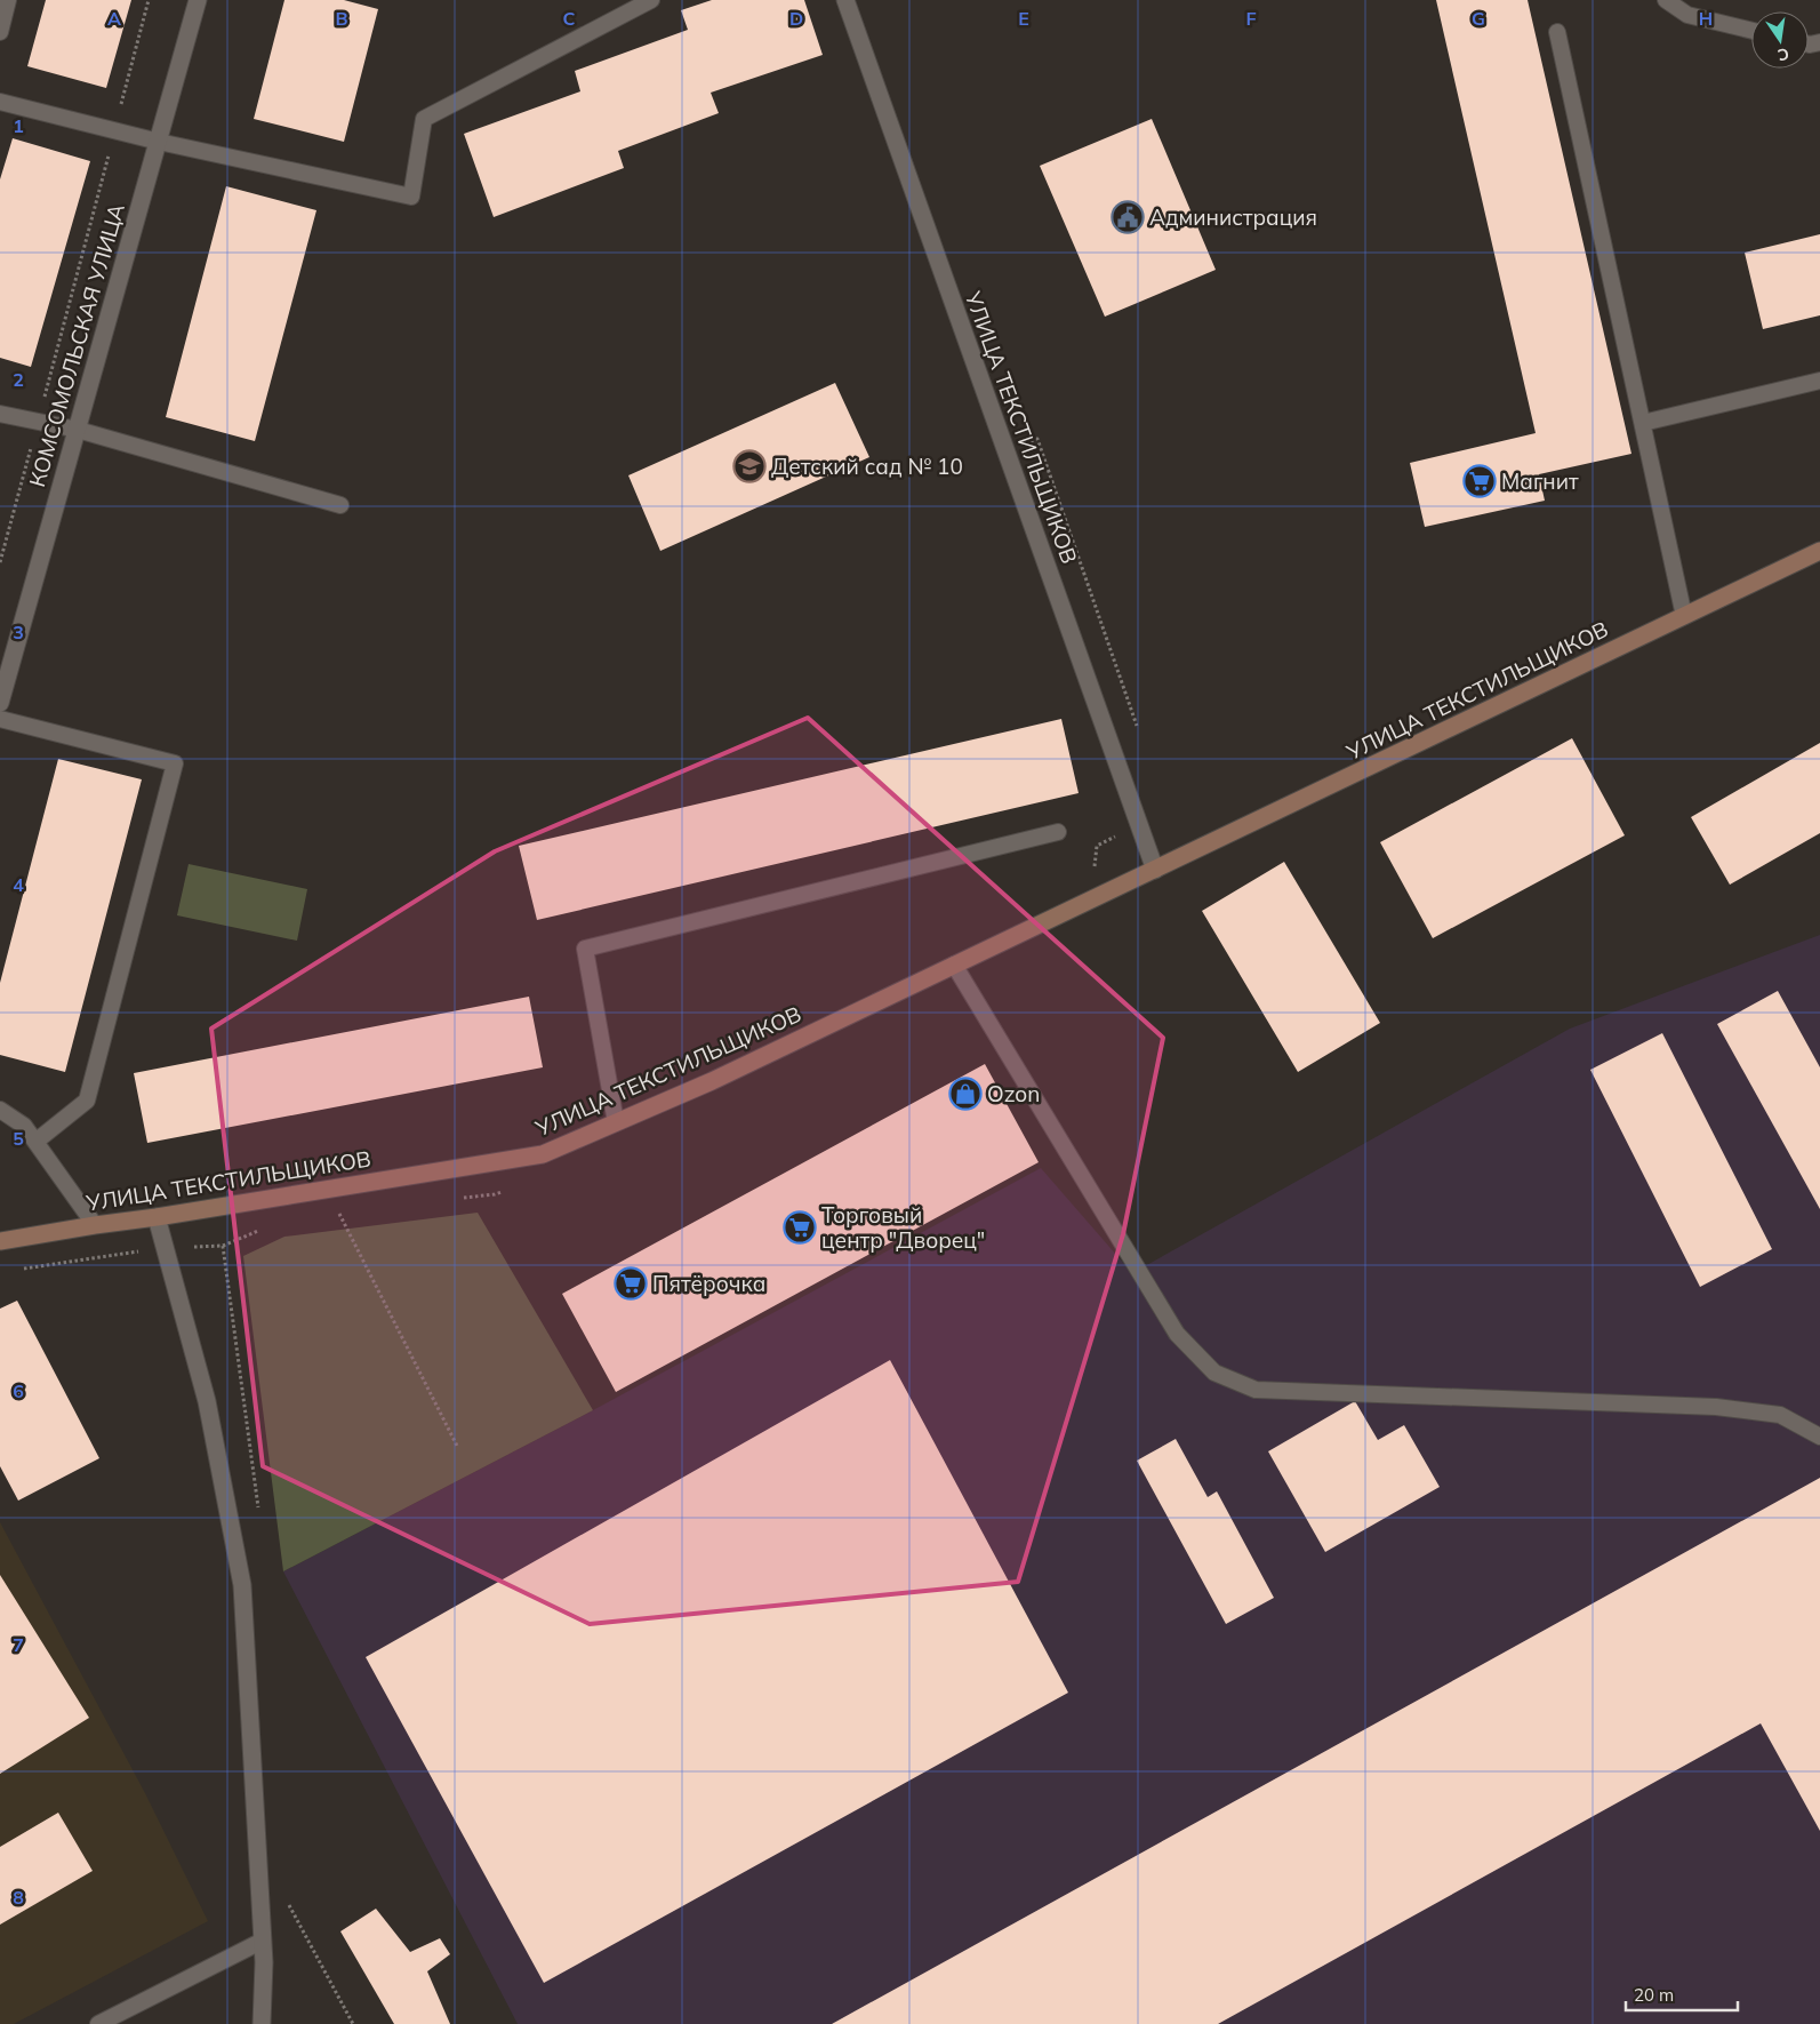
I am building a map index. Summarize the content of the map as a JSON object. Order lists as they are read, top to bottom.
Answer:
{
  "streets": {
    "street": ["КОМСОМОЛЬСКАЯ УЛИЦА", "УЛИЦА ТЕКСТИЛЬЩИКОВ"]
  },
  "places": {
    "public building": ["Администрация"],
    "school or university": ["Детский сад № 10"],
    "supermarket": ["Магнит", "Торговый центр \"Дворец\"", "Пятёрочка"],
    "shop": ["Ozon"]
  },
  "scale_bar": "20 m",
  "north": "bottom",
  "grid": {
    "columns": [
      "A",
      "B",
      "C",
      "D",
      "E",
      "F",
      "G",
      "H"
    ],
    "rows": [
      "1",
      "2",
      "3",
      "4",
      "5",
      "6",
      "7",
      "8"
    ]
  }
}
